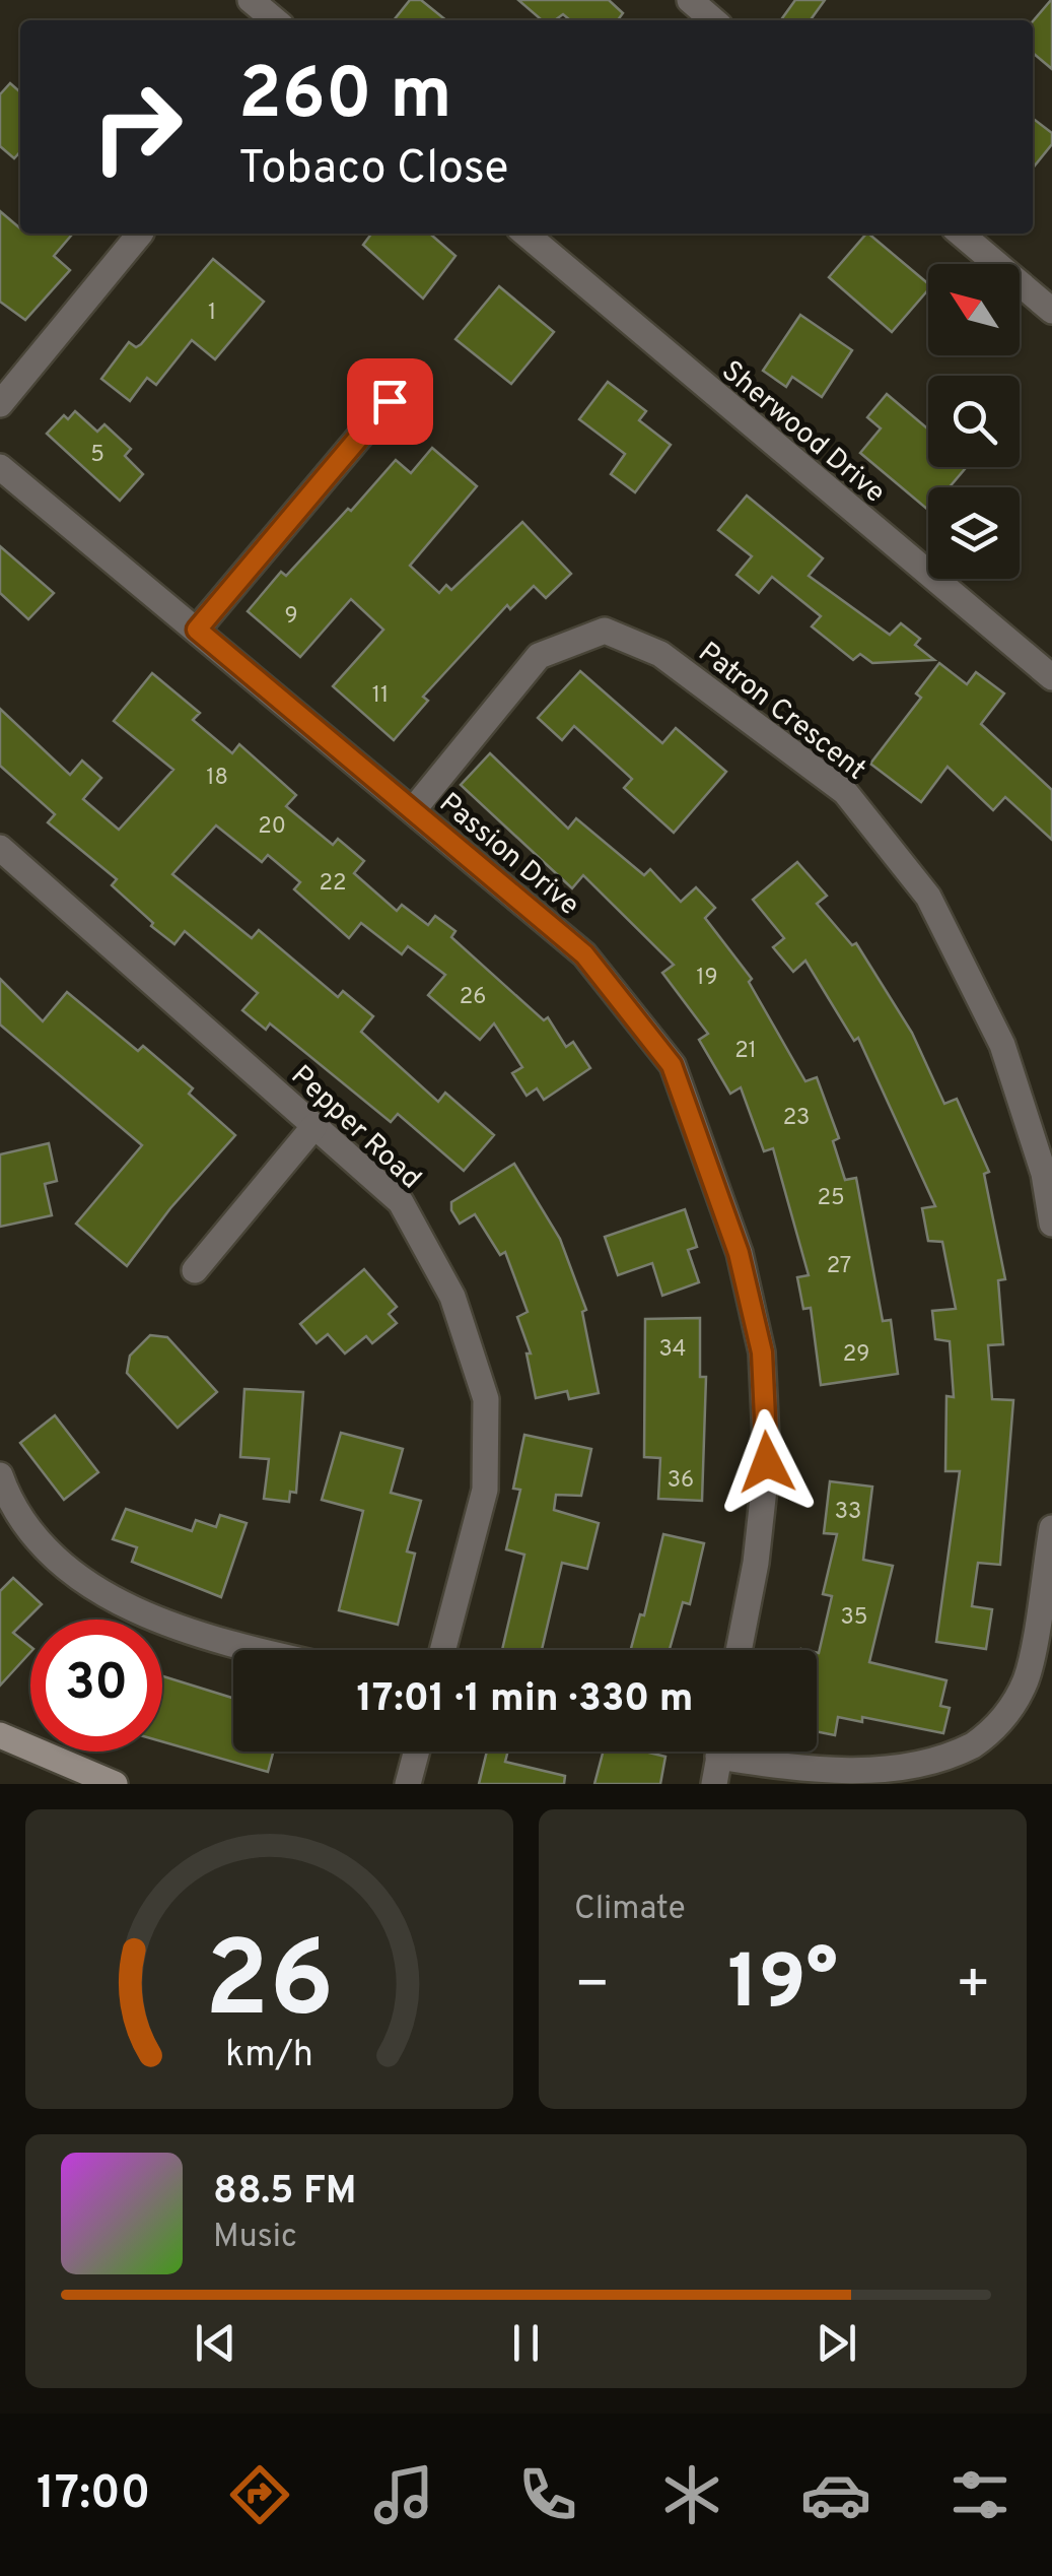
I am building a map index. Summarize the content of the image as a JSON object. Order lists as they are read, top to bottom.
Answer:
{
  "streets": {
    "street": [
      "Sherwood Drive",
      "Patron Crescent",
      "Passion Drive",
      "Pepper Road"
    ]
  },
  "crossings": [
    ["Patron Crescent", "Passion Drive"]
  ],
  "house_numbers": [
    "1",
    "5",
    "9",
    "11",
    "18",
    "20",
    "22",
    "19",
    "26",
    "21",
    "23",
    "25",
    "27",
    "34",
    "29",
    "36",
    "33",
    "35"
  ],
  "north": "top left",
  "page": {
    "turn": ["260 m", "Tobaco Close"],
    "limit": "30",
    "trip": "17:01 · 1 min · 330 m",
    "tile": "Climate",
    "heat": ["−", "19°", "+"],
    "song": ["88.5 FM", "Music"],
    "tabs": "17:00",
    "gauge": ["26", "km/h"]
  }
}
